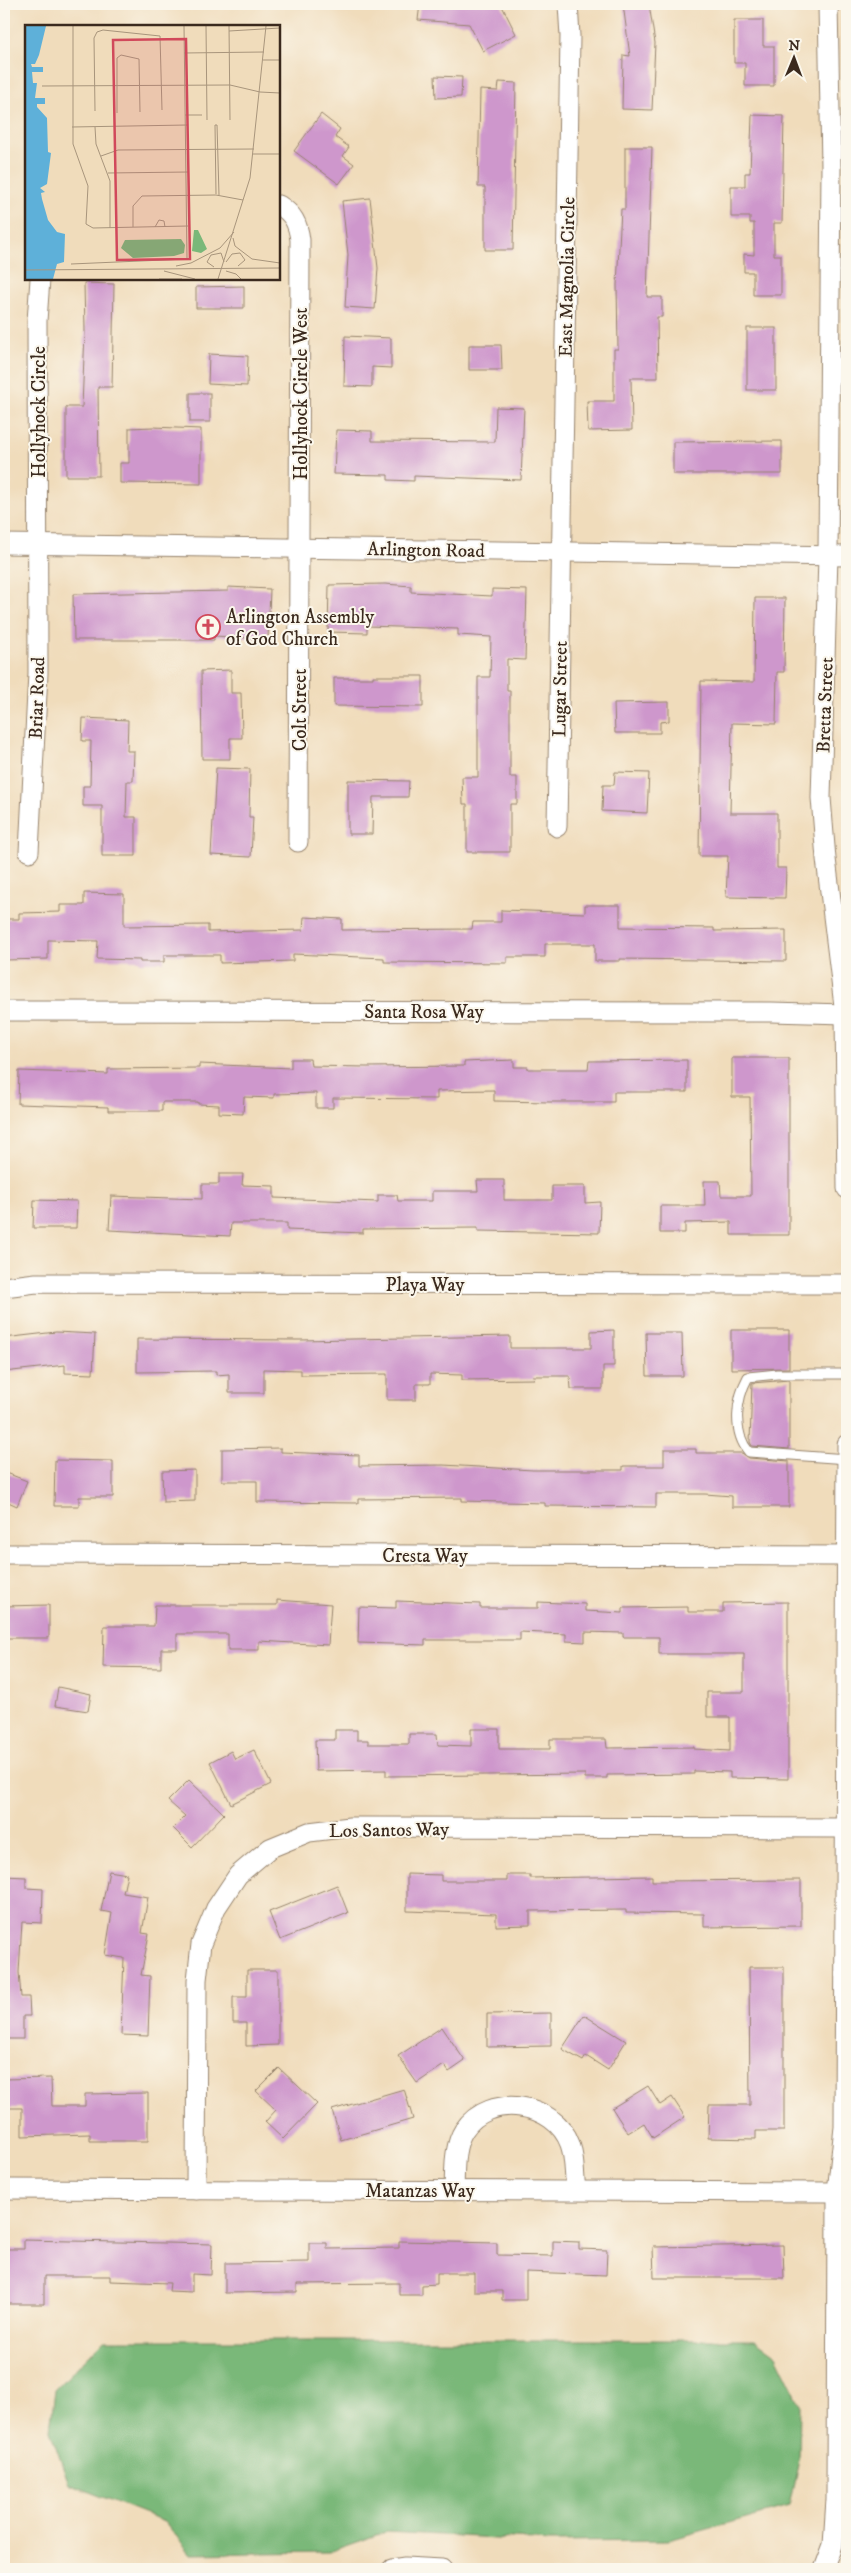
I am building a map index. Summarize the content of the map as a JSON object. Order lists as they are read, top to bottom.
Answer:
{
  "streets": {
    "street": [
      "East Magnolia Circle",
      "Hollyhock Circle West",
      "Hollyhock Circle",
      "Arlington Road",
      "Lugar Street",
      "Briar Road",
      "Bretta Street",
      "Colt Street",
      "Santa Rosa Way",
      "Playa Way",
      "Cresta Way",
      "Los Santos Way",
      "Matanzas Way"
    ]
  },
  "crossings": [
    ["East Magnolia Circle", "Arlington Road"],
    ["East Magnolia Circle", "Lugar Street"],
    ["Hollyhock Circle West", "Arlington Road"],
    ["Hollyhock Circle West", "Colt Street"],
    ["Hollyhock Circle", "Arlington Road"],
    ["Hollyhock Circle", "Briar Road"],
    ["Arlington Road", "Lugar Street"],
    ["Arlington Road", "Briar Road"],
    ["Arlington Road", "Bretta Street"],
    ["Arlington Road", "Colt Street"],
    ["Bretta Street", "Santa Rosa Way"],
    ["Los Santos Way", "Matanzas Way"]
  ],
  "places": {
    "church": ["Arlington Assembly of God Church"]
  },
  "north": "top"
}
